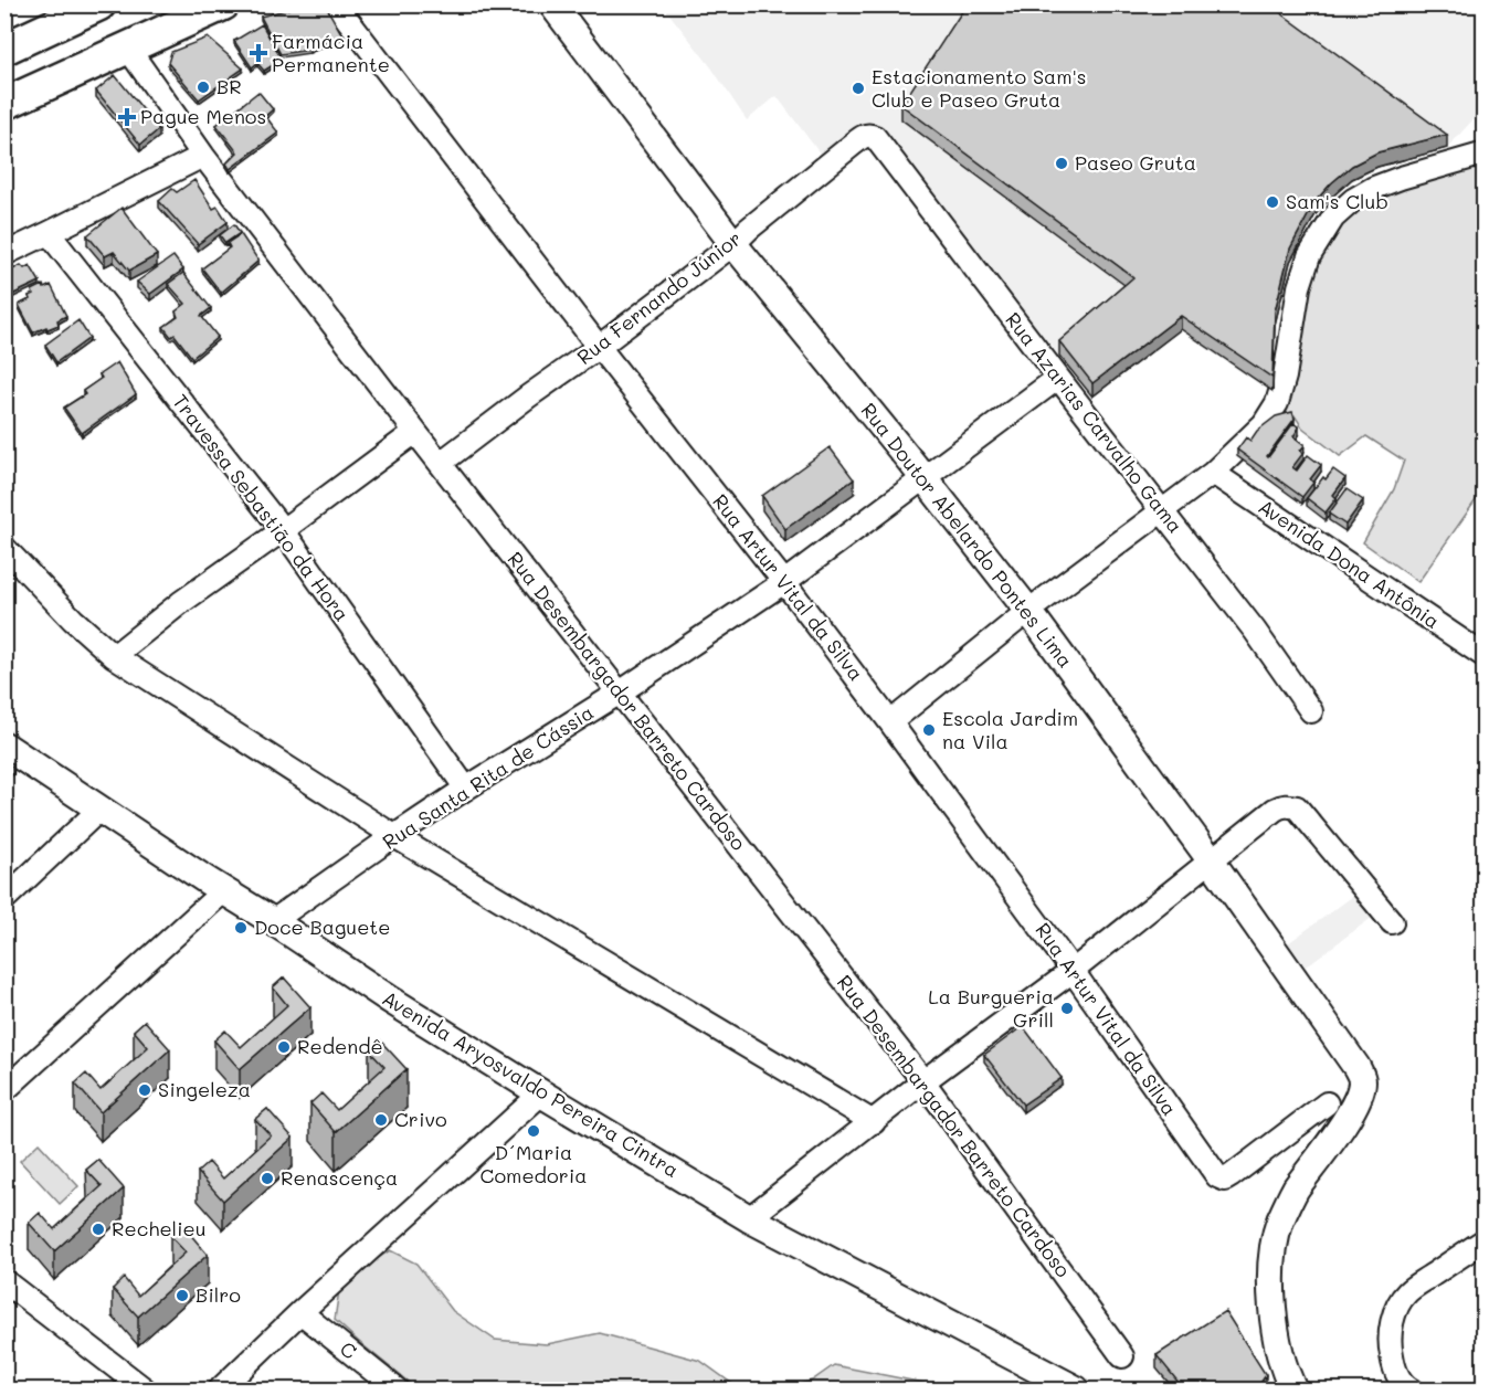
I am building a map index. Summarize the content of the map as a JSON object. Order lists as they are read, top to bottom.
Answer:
{
  "streets": {
    "main road": ["Rua Doutor Abelardo Pontes Lima", "Avenida Aryosvaldo Pereira Cintra"],
    "street": [
      "Rua Fernando Júnior",
      "Rua Azarias Carvalho Gama",
      "Travessa Sebastião da Hora",
      "Avenida Dona Antônia",
      "Rua Artur Vital da Silva",
      "Rua Desembargador Barreto Cardoso",
      "Rua Santa Rita de Cássia",
      "C"
    ]
  },
  "crossings": [
    ["Rua Fernando Júnior", "Rua Azarias Carvalho Gama"],
    ["Rua Fernando Júnior", "Rua Doutor Abelardo Pontes Lima"],
    ["Rua Fernando Júnior", "Rua Artur Vital da Silva"],
    ["Rua Fernando Júnior", "Rua Desembargador Barreto Cardoso"],
    ["Rua Azarias Carvalho Gama", "Rua Santa Rita de Cássia"],
    ["Travessa Sebastião da Hora", "Rua Santa Rita de Cássia"],
    ["Rua Doutor Abelardo Pontes Lima", "Rua Santa Rita de Cássia"],
    ["Rua Artur Vital da Silva", "Rua Santa Rita de Cássia"],
    ["Rua Desembargador Barreto Cardoso", "Rua Santa Rita de Cássia"],
    ["Rua Santa Rita de Cássia", "Avenida Aryosvaldo Pereira Cintra"]
  ],
  "places": {
    "health": ["Farmácia Permanente", "Pague Menos"],
    "other": [
      "BR",
      "Estacionamento Sam's Club e Paseo Gruta",
      "Paseo Gruta",
      "Sam's Club",
      "Escola Jardim na Vila",
      "Doce Baguete",
      "La Burgueria Grill",
      "Redendê",
      "Singeleza",
      "Crivo",
      "D´Maria Comedoria",
      "Renascença",
      "Rechelieu",
      "Bilro"
    ]
  }
}
